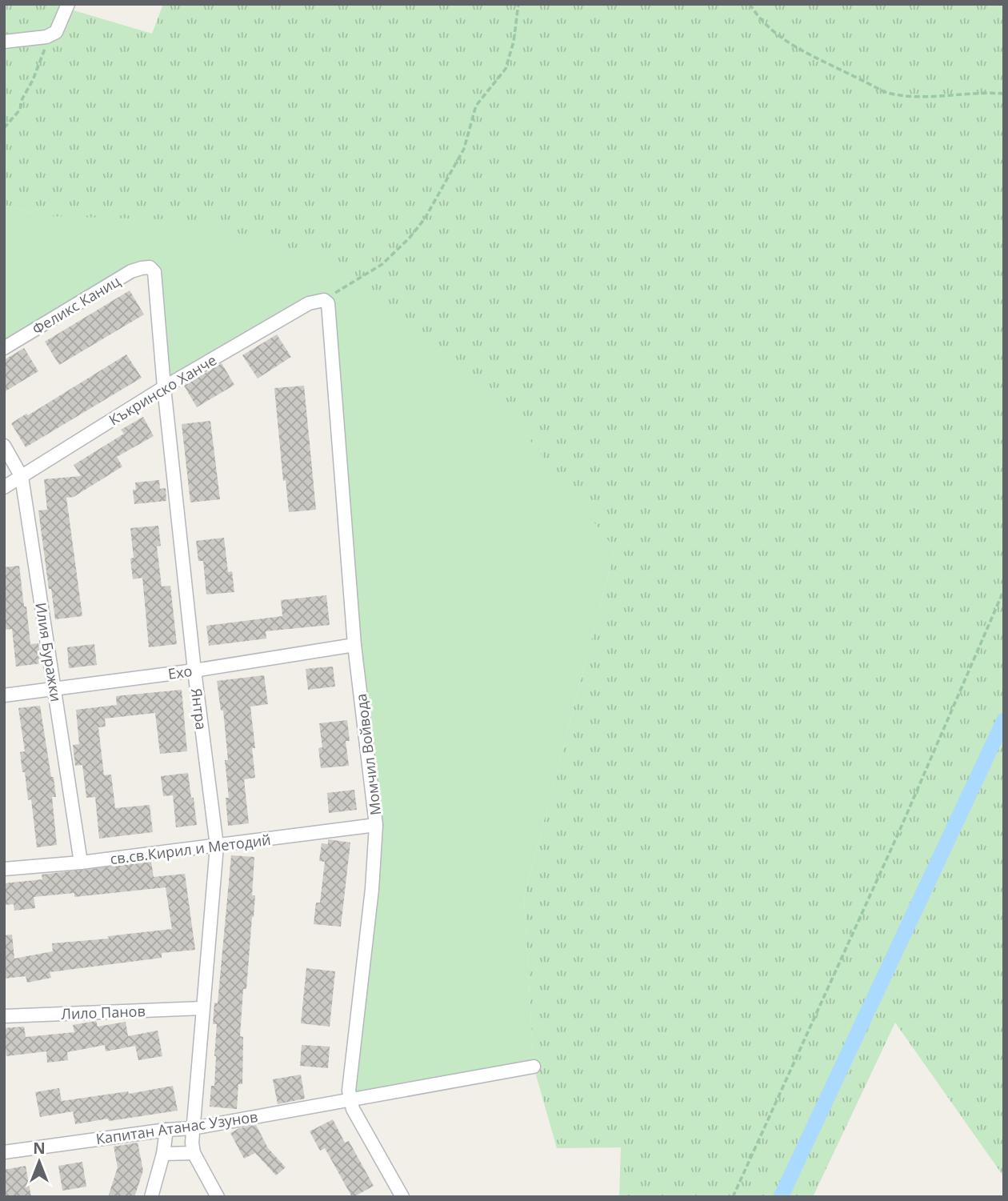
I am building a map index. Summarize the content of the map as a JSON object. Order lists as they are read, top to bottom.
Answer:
{
  "streets": {
    "street": [
      "Феликс Каниц",
      "Къкринско Ханче",
      "Илия Буражки",
      "Ехо",
      "Янтра",
      "Момчил Войвода",
      "св.св.Кирил и Методий",
      "Лило Панов",
      "Капитан Атанас Узунов"
    ]
  },
  "crossings": [
    ["Феликс Каниц", "Янтра"],
    ["Къкринско Ханче", "Илия Буражки"],
    ["Къкринско Ханче", "Янтра"],
    ["Къкринско Ханче", "Момчил Войвода"],
    ["Илия Буражки", "Ехо"],
    ["Илия Буражки", "св.св.Кирил и Методий"],
    ["Ехо", "Янтра"],
    ["Ехо", "Момчил Войвода"],
    ["Янтра", "св.св.Кирил и Методий"],
    ["Янтра", "Лило Панов"],
    ["Янтра", "Капитан Атанас Узунов"],
    ["Момчил Войвода", "св.св.Кирил и Методий"],
    ["Момчил Войвода", "Капитан Атанас Узунов"]
  ],
  "north": "top"
}
